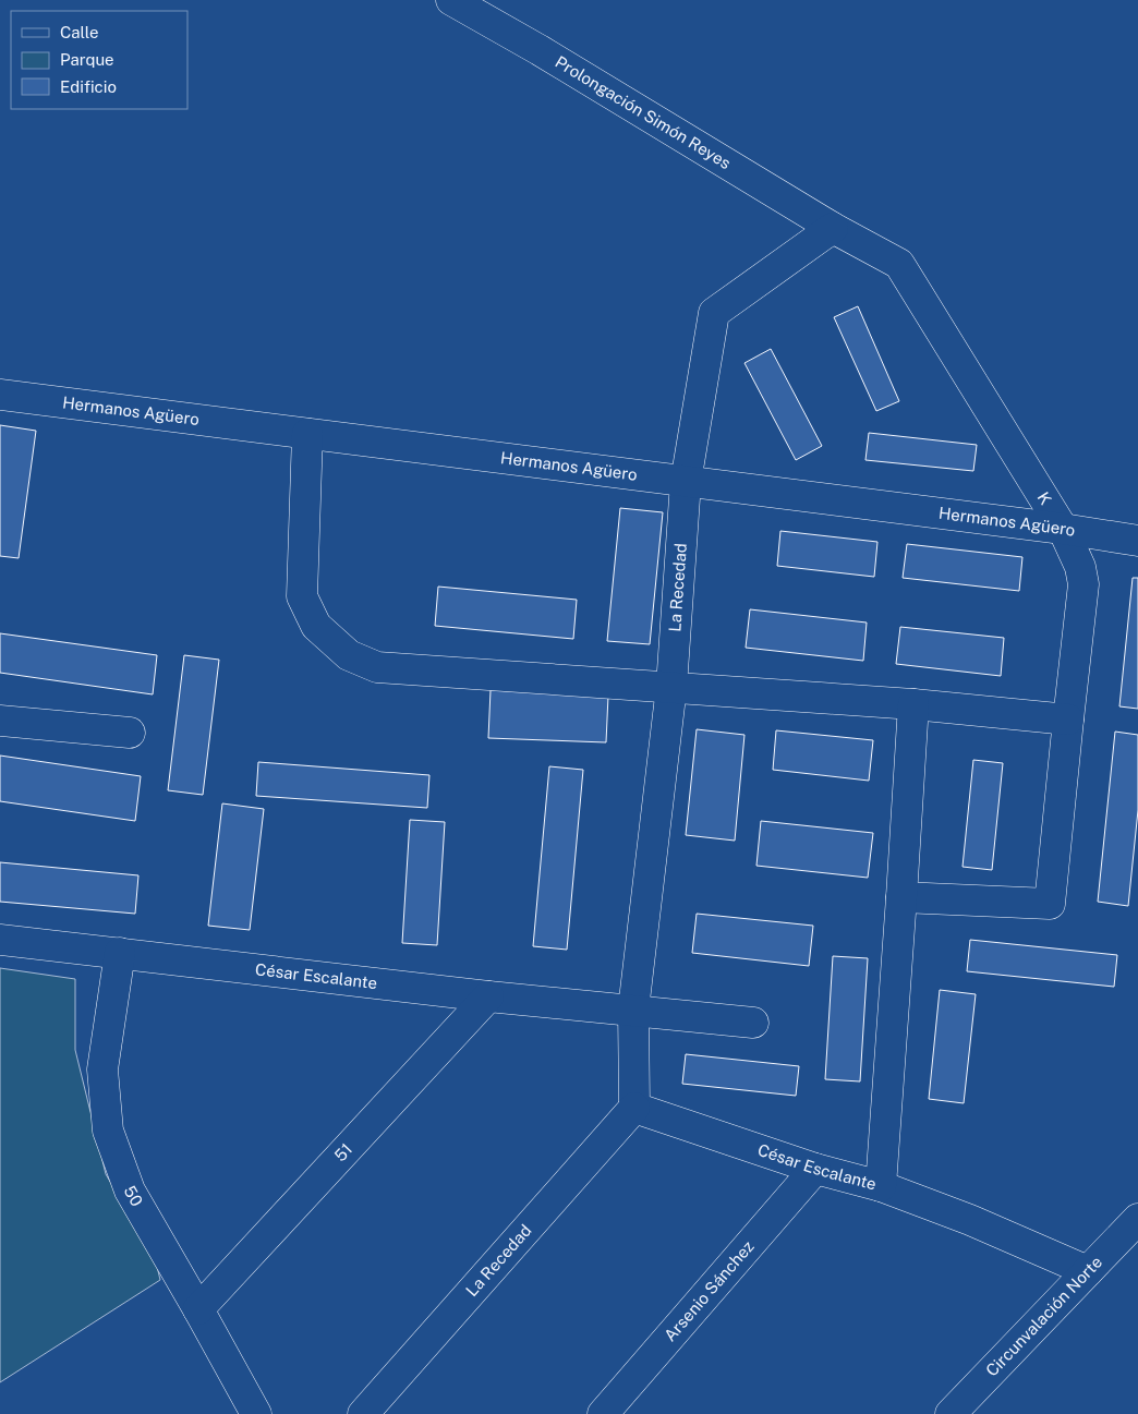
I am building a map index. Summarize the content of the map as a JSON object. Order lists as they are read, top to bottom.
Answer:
{
  "streets": {
    "street": [
      "Prolongación Simón Reyes",
      "Hermanos Agüero",
      "K",
      "La Recedad",
      "César Escalante",
      "51",
      "50",
      "Arsenio Sánchez",
      "Circunvalación Norte"
    ]
  },
  "crossings": [
    ["Prolongación Simón Reyes", "K"],
    ["Prolongación Simón Reyes", "La Recedad"],
    ["Hermanos Agüero", "K"],
    ["Hermanos Agüero", "La Recedad"],
    ["K", "La Recedad"],
    ["La Recedad", "César Escalante"],
    ["César Escalante", "51"],
    ["César Escalante", "50"],
    ["César Escalante", "Arsenio Sánchez"],
    ["César Escalante", "Circunvalación Norte"],
    ["51", "50"]
  ],
  "legend": ["Calle", "Parque", "Edificio"]
}
